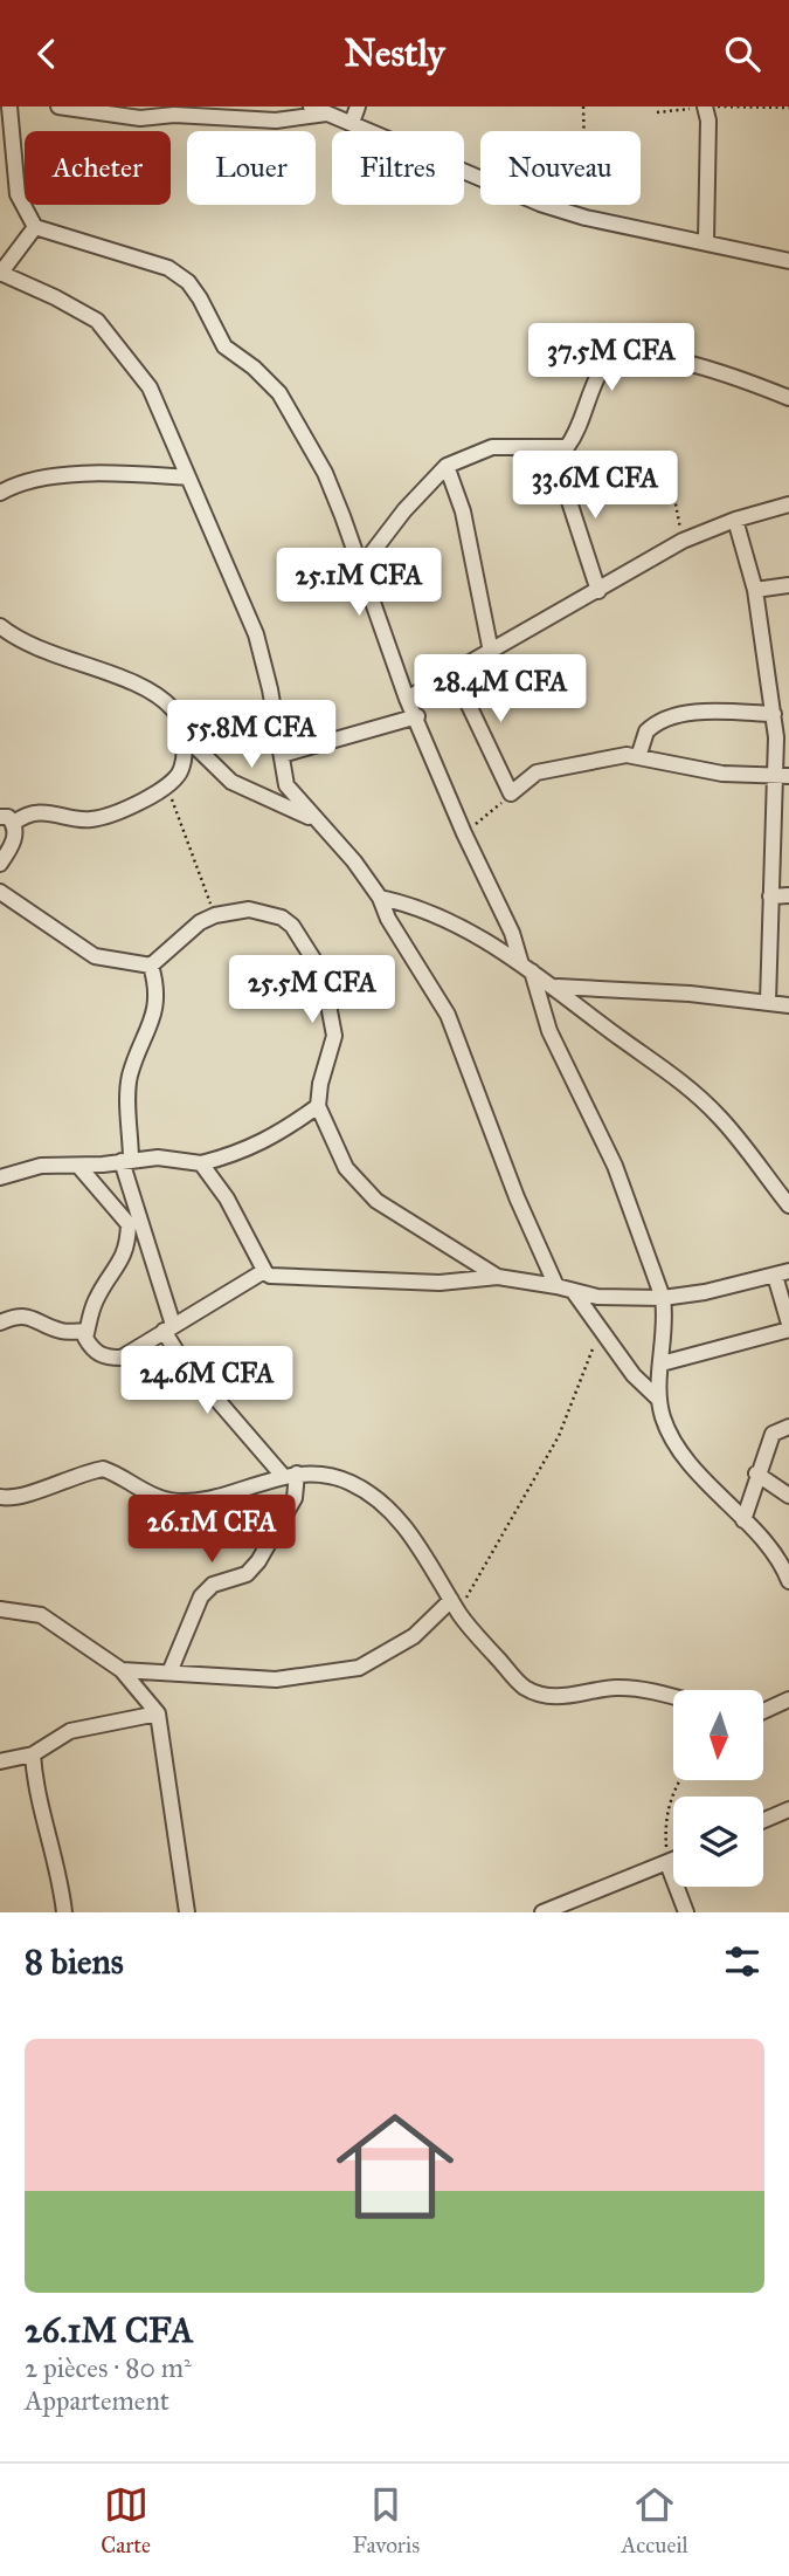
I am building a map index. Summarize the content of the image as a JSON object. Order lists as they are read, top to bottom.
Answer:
{
  "north": "bottom",
  "page": {
    "header": "Nestly",
    "chip": [
      "Acheter",
      "Louer",
      "Filtres",
      "Nouveau"
    ],
    "price": [
      "37.5M CFA",
      "33.6M CFA",
      "25.1M CFA",
      "28.4M CFA",
      "55.8M CFA",
      "25.5M CFA",
      "24.6M CFA",
      "26.1M CFA"
    ],
    "heading": "8 biens",
    "list": [
      {
        "name": "26.1M CFA",
        "note": "2 pièces · 80 m² · Appartement"
      }
    ],
    "tabs": ["Carte", "Favoris", "Accueil"]
  }
}
